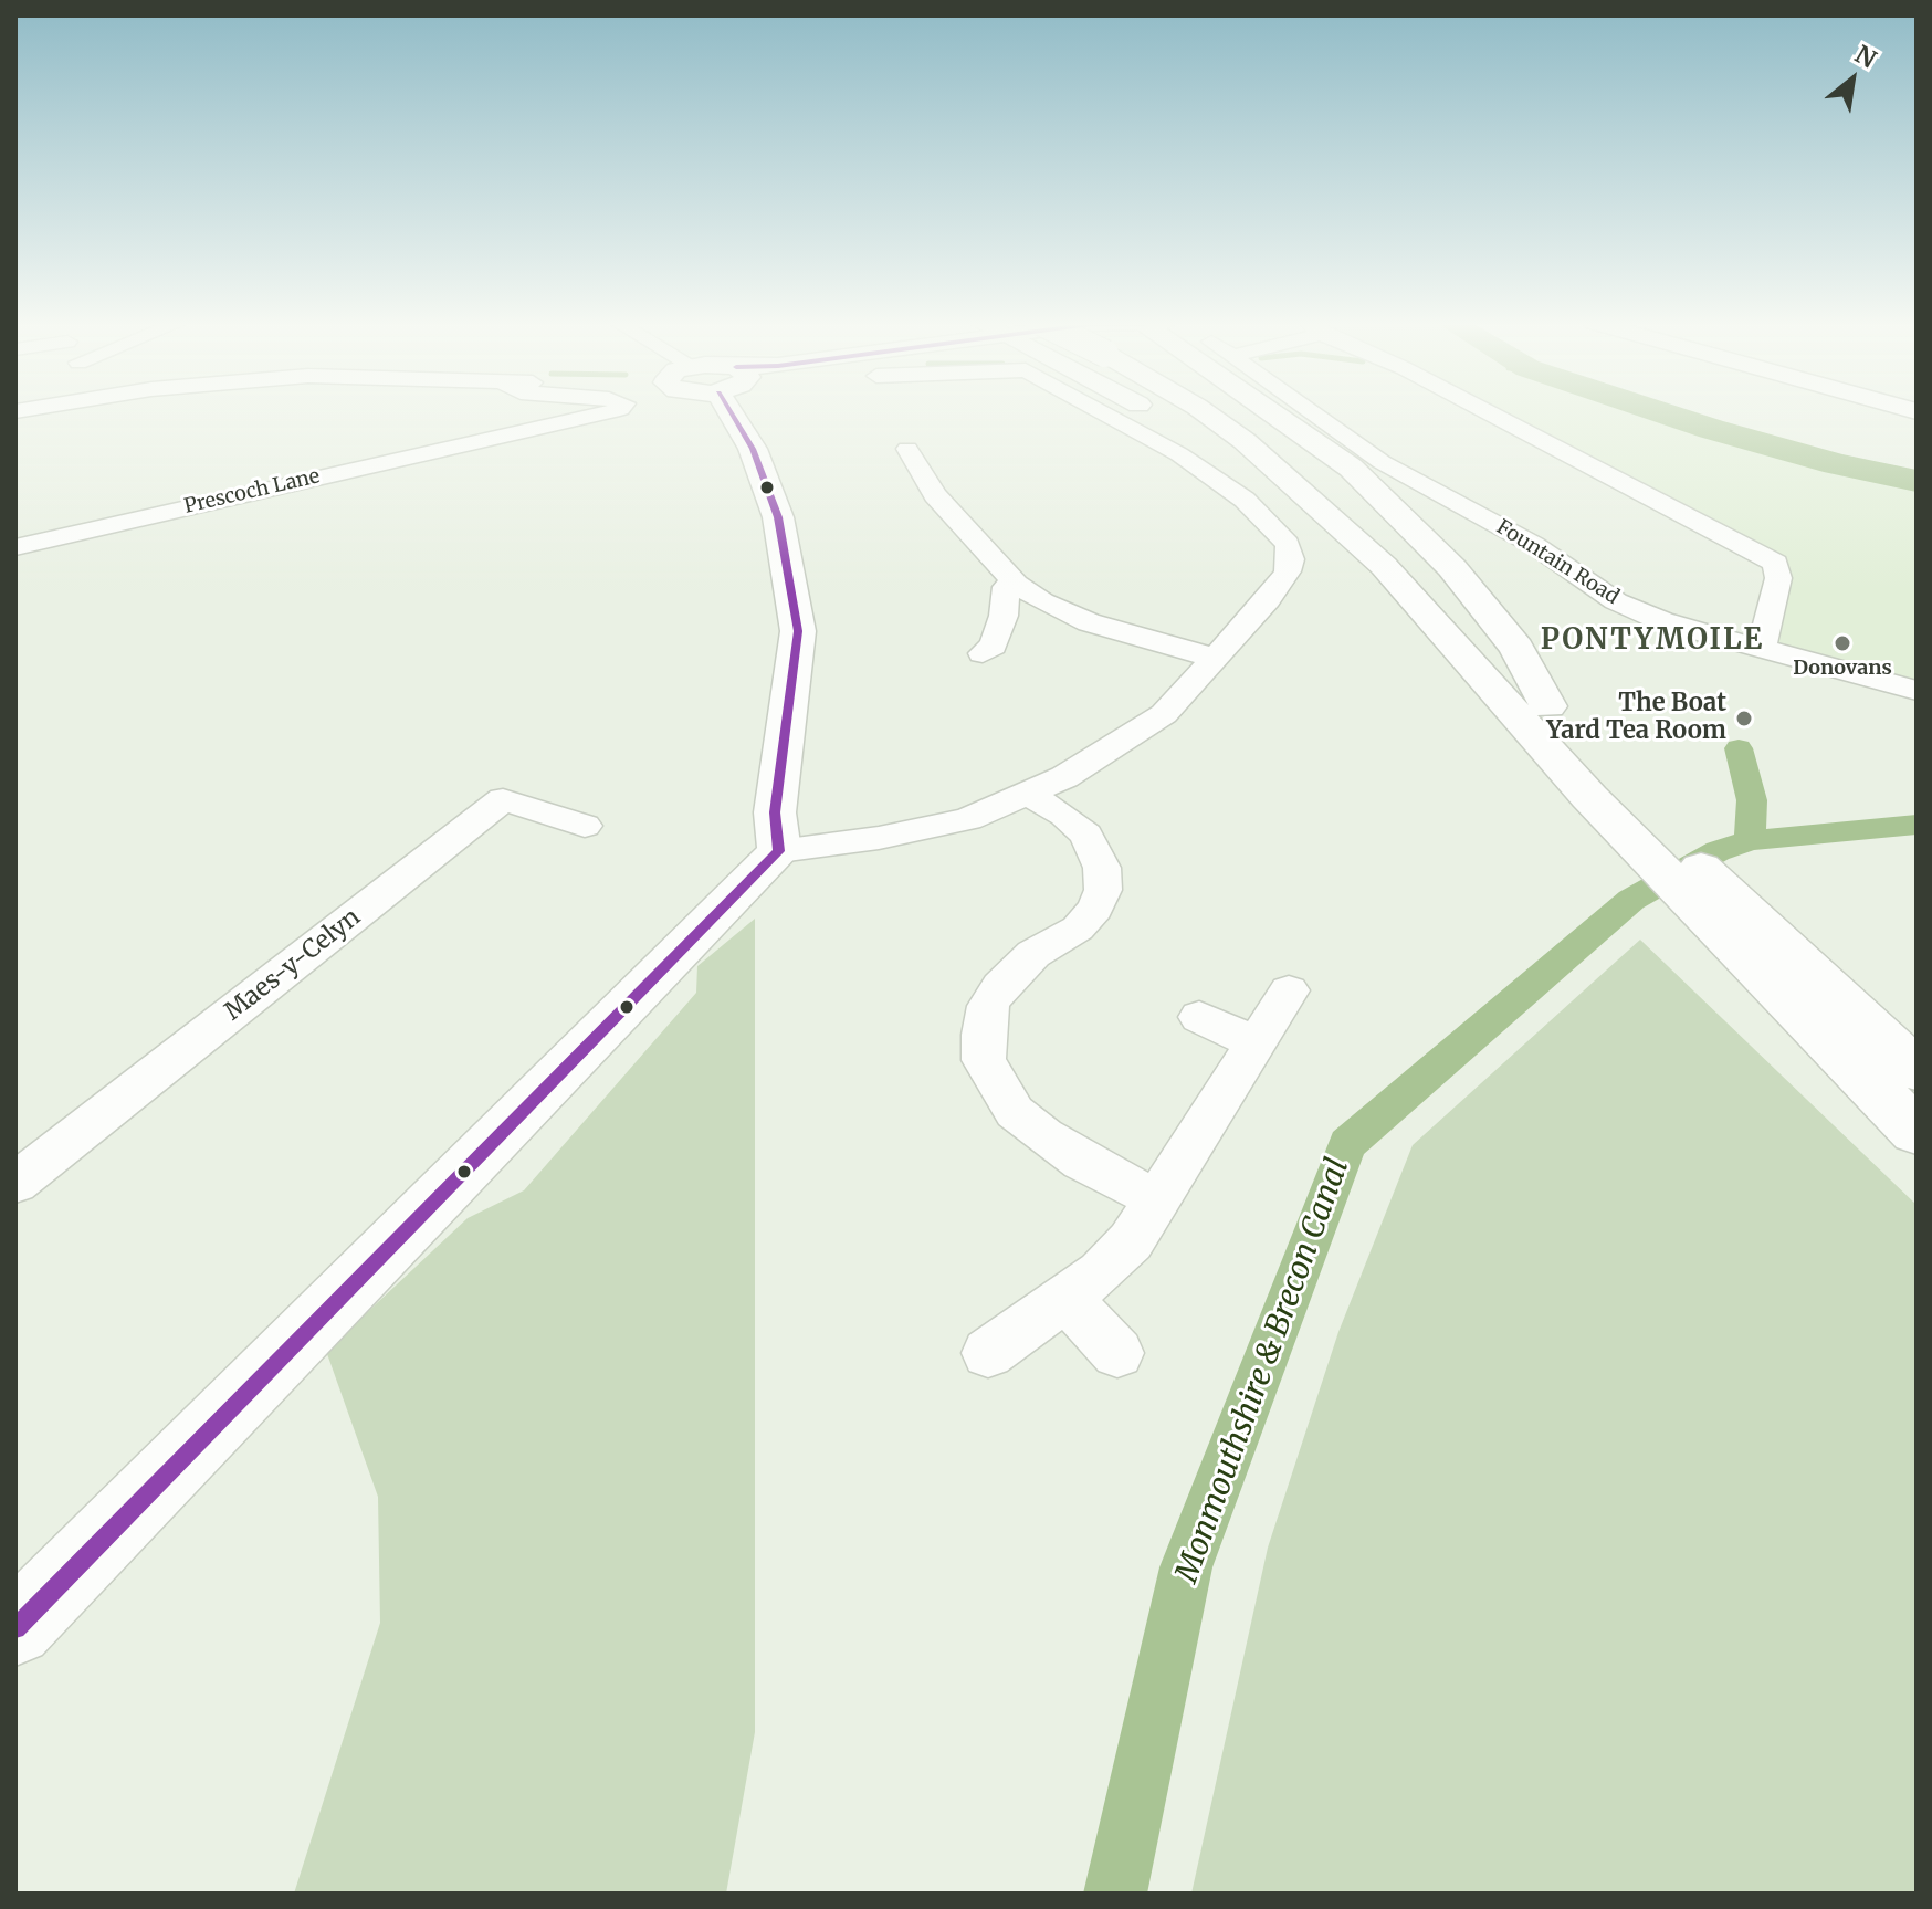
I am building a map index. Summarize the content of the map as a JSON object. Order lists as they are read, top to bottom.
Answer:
{
  "streets": {
    "street": ["Prescoch Lane", "Fountain Road", "Maes-y-Celyn"]
  },
  "districts": ["PONTYMOILE"],
  "water": ["Monmouthshire & Brecon Canal"],
  "places": ["Donovans", "The Boat Yard Tea Room"],
  "north": "top right"
}
